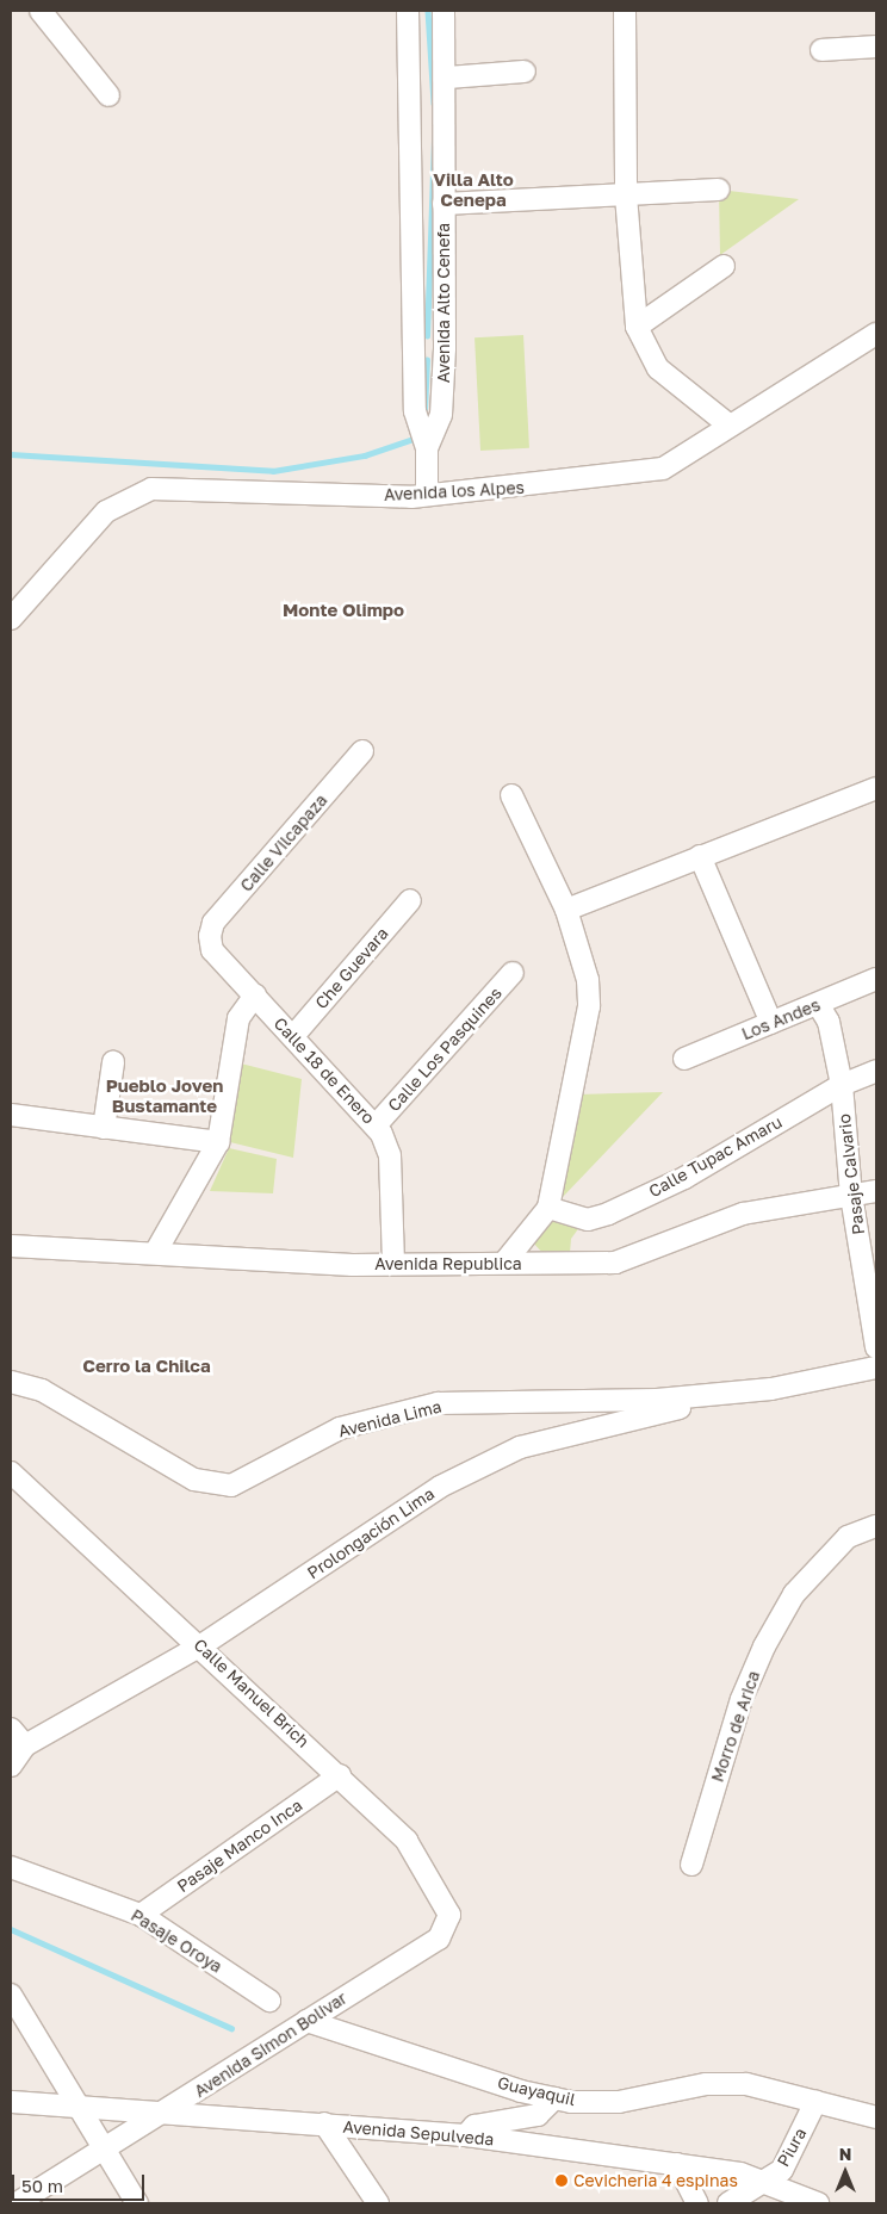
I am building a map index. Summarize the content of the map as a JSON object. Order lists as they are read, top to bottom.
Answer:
{
  "streets": {
    "street": [
      "Avenida Alto Cenefa",
      "Avenida los Alpes",
      "Calle Vilcapaza",
      "Che Guevara",
      "Los Andes",
      "Calle Los Pasquines",
      "Calle 18 de Enero",
      "Calle Tupac Amaru",
      "Pasaje Calvario",
      "Avenida Republica",
      "Avenida Lima",
      "Prolongación Lima",
      "Calle Manuel Brich",
      "Morro de Arica",
      "Pasaje Manco Inca",
      "Pasaje Oroya",
      "Avenida Simon Bolivar",
      "Guayaquil",
      "Avenida Sepulveda",
      "Piura"
    ]
  },
  "crossings": [
    ["Avenida Alto Cenefa", "Avenida los Alpes"],
    ["Calle Vilcapaza", "Calle 18 de Enero"],
    ["Che Guevara", "Calle 18 de Enero"],
    ["Los Andes", "Pasaje Calvario"],
    ["Calle Los Pasquines", "Calle 18 de Enero"],
    ["Calle 18 de Enero", "Avenida Republica"],
    ["Calle Tupac Amaru", "Pasaje Calvario"],
    ["Pasaje Calvario", "Avenida Republica"],
    ["Avenida Lima", "Prolongación Lima"],
    ["Prolongación Lima", "Calle Manuel Brich"],
    ["Calle Manuel Brich", "Pasaje Manco Inca"],
    ["Calle Manuel Brich", "Avenida Simon Bolivar"],
    ["Pasaje Manco Inca", "Pasaje Oroya"],
    ["Avenida Simon Bolivar", "Guayaquil"],
    ["Avenida Simon Bolivar", "Avenida Sepulveda"],
    ["Guayaquil", "Piura"],
    ["Avenida Sepulveda", "Piura"]
  ],
  "districts": [
    "Villa Alto Cenepa",
    "Monte Olimpo",
    "Pueblo Joven Bustamante",
    "Cerro la Chilca"
  ],
  "places": ["Cevicheria 4 espinas"],
  "scale_bar": "50 m",
  "north": "top"
}
